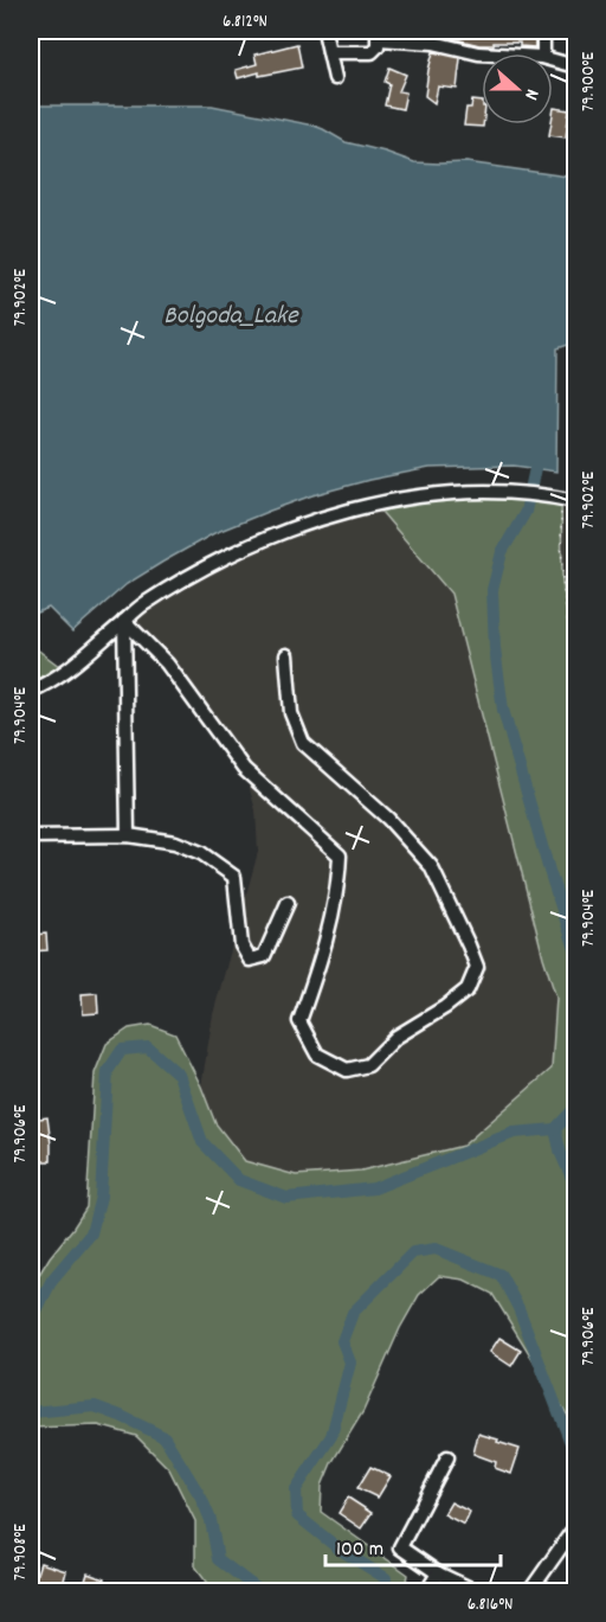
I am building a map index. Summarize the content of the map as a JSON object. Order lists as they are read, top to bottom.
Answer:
{
  "water": ["Bolgoda_Lake"],
  "scale_bar": "100 m",
  "north": "right",
  "coordinates": [
    "6.812°N",
    "79.900°E",
    "79.902°E",
    "79.904°E",
    "79.906°E",
    "79.908°E",
    "6.816°N"
  ]
}
